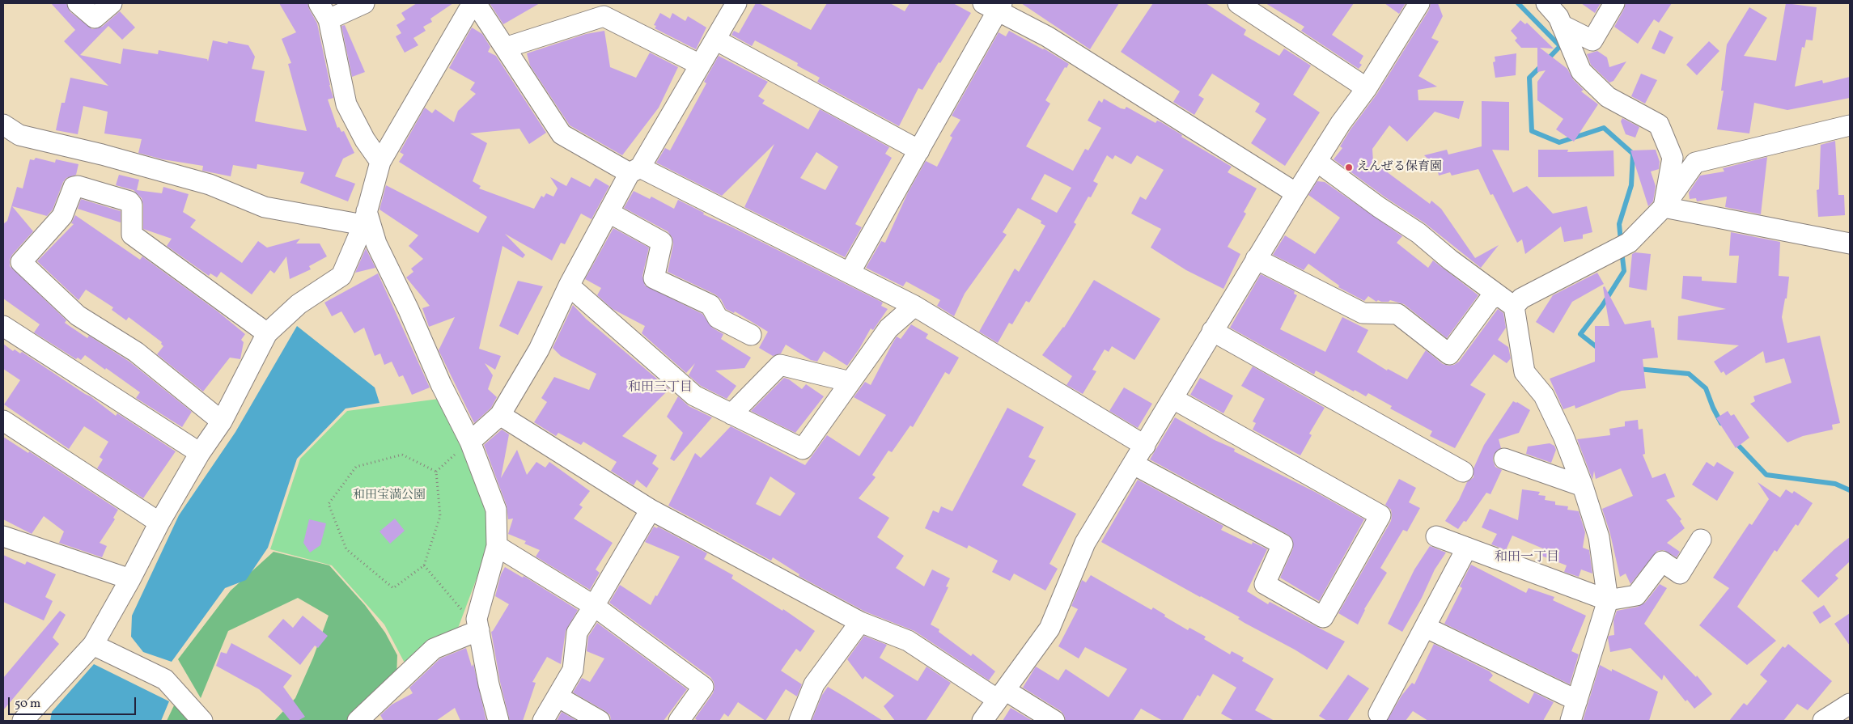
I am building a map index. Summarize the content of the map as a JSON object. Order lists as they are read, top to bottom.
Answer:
{
  "districts": ["和田三丁目", "和田一丁目"],
  "parks": ["和田宝満公園"],
  "places": ["えんぜる保育園"],
  "scale_bar": "50 m"
}
